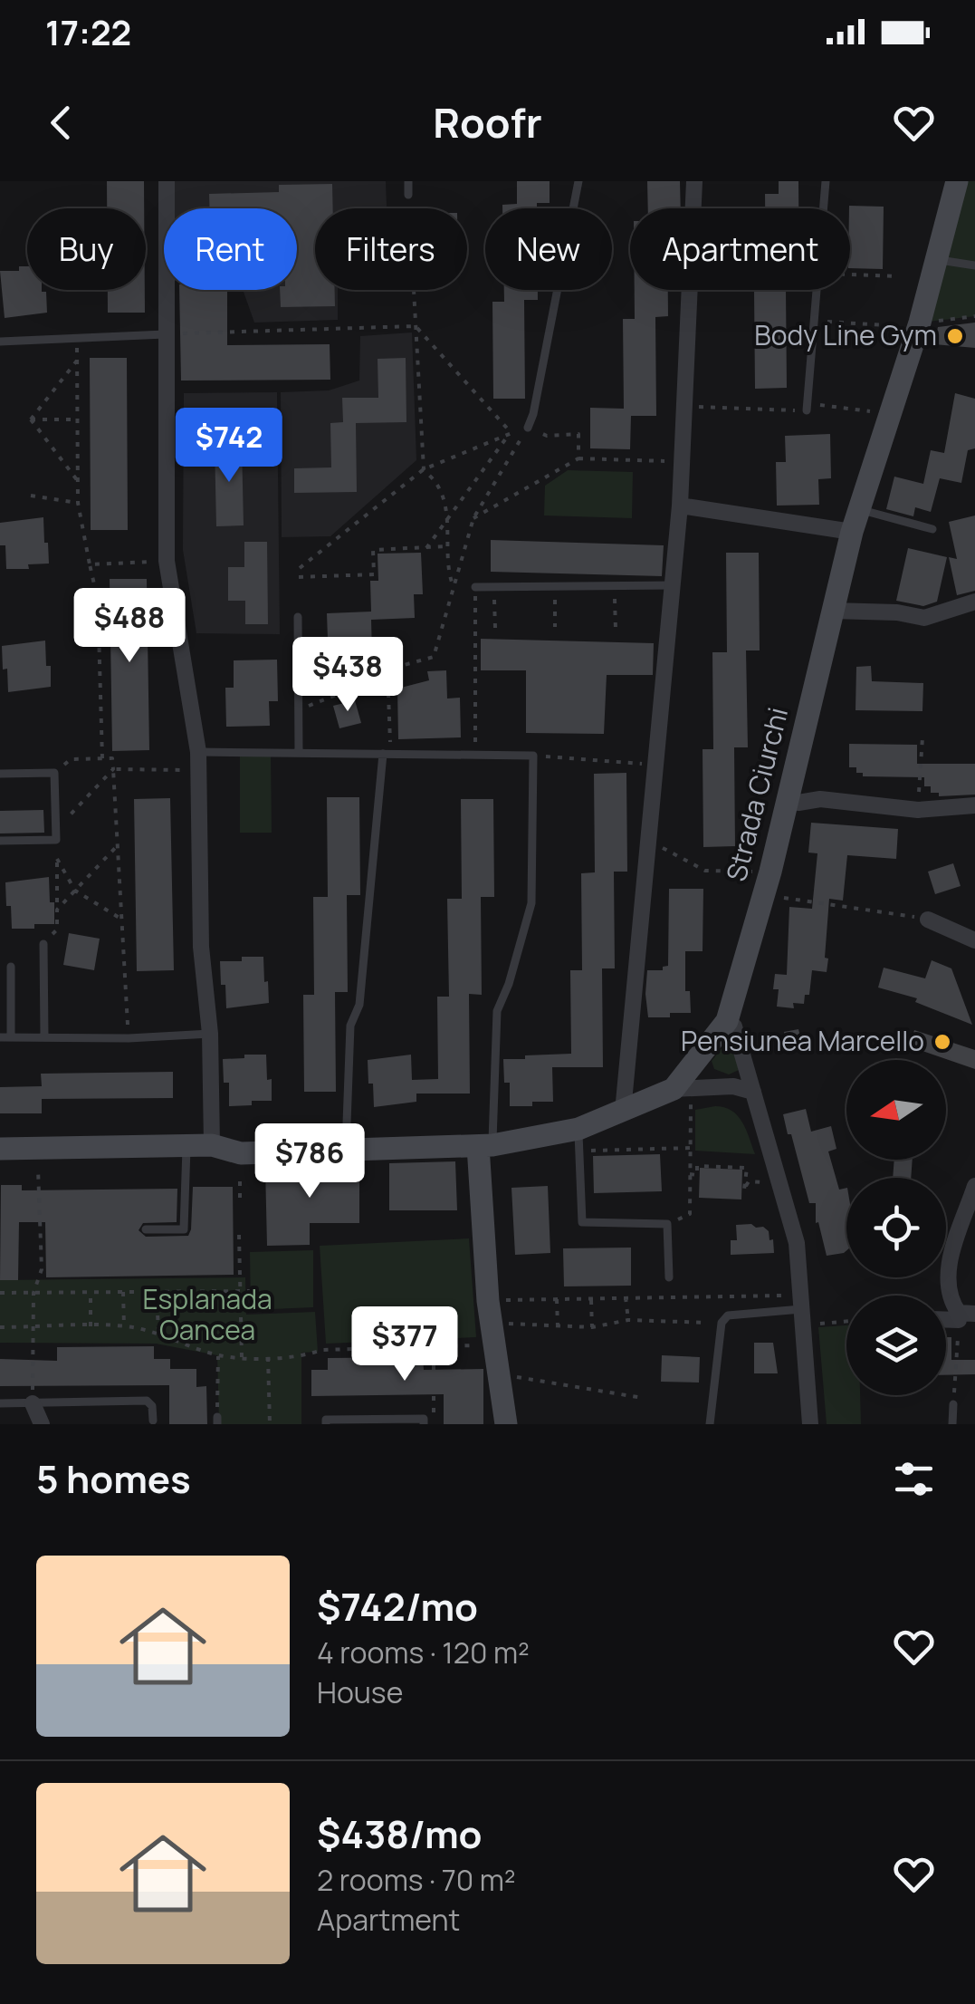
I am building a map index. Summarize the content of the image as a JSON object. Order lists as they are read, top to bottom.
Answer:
{
  "streets": {
    "street": ["Strada Ciurchi"]
  },
  "parks": ["Esplanada Oancea"],
  "places": ["Body Line Gym", "Pensiunea Marcello"],
  "north": "left",
  "page": {
    "status": "17:22",
    "header": "Roofr",
    "chip": [
      "Buy",
      "Rent",
      "Filters",
      "New",
      "Apartment"
    ],
    "price": [
      "$742",
      "$488",
      "$438",
      "$786",
      "$377"
    ],
    "heading": "5 homes",
    "list": [
      {
        "name": "$742/mo",
        "note": "4 rooms · 120 m² · House"
      },
      {
        "name": "$438/mo",
        "note": "2 rooms · 70 m² · Apartment"
      }
    ]
  }
}
